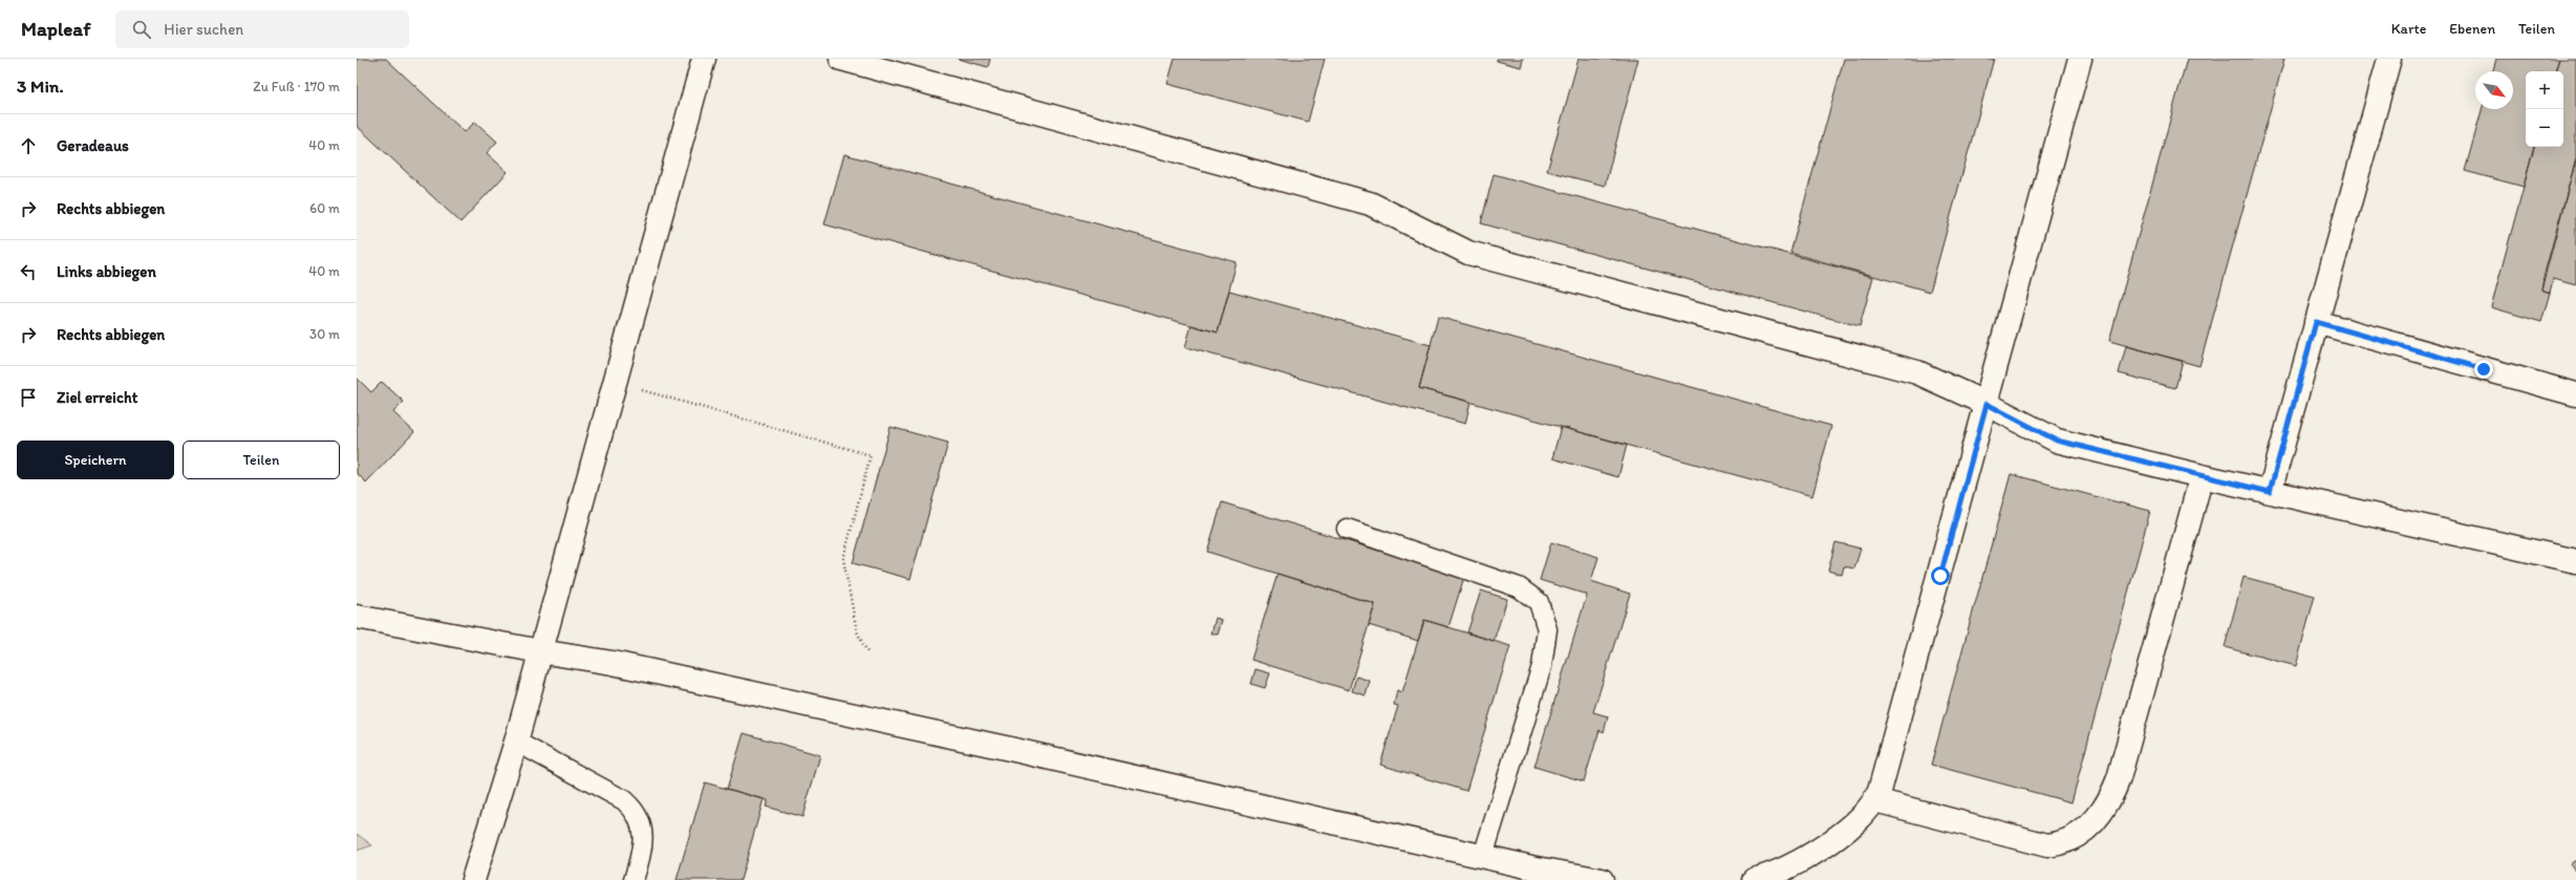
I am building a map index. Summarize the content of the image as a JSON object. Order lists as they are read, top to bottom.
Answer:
{
  "north": "bottom right",
  "page": {
    "header": "Mapleaf",
    "search": "Hier suchen",
    "nav": ["Karte", "Ebenen", "Teilen"],
    "heading": ["3 Min.", "Zu Fuß · 170 m"],
    "map_buttons": ["+", "−"],
    "list": [
      ["Geradeaus", "40 m"],
      ["Rechts abbiegen", "60 m"],
      ["Links abbiegen", "40 m"],
      ["Rechts abbiegen", "30 m"],
      "Ziel erreicht"
    ],
    "buttons": ["Speichern", "Teilen"]
  }
}
